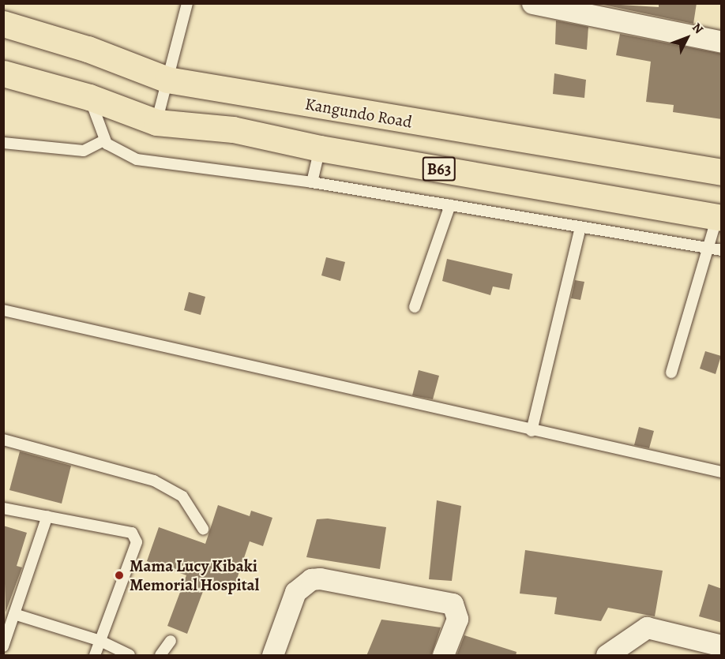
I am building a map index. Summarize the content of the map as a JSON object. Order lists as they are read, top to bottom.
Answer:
{
  "streets": {
    "highway": ["Kangundo Road", "B63"]
  },
  "places": ["Mama Lucy Kibaki Memorial Hospital"],
  "north": "top right"
}
